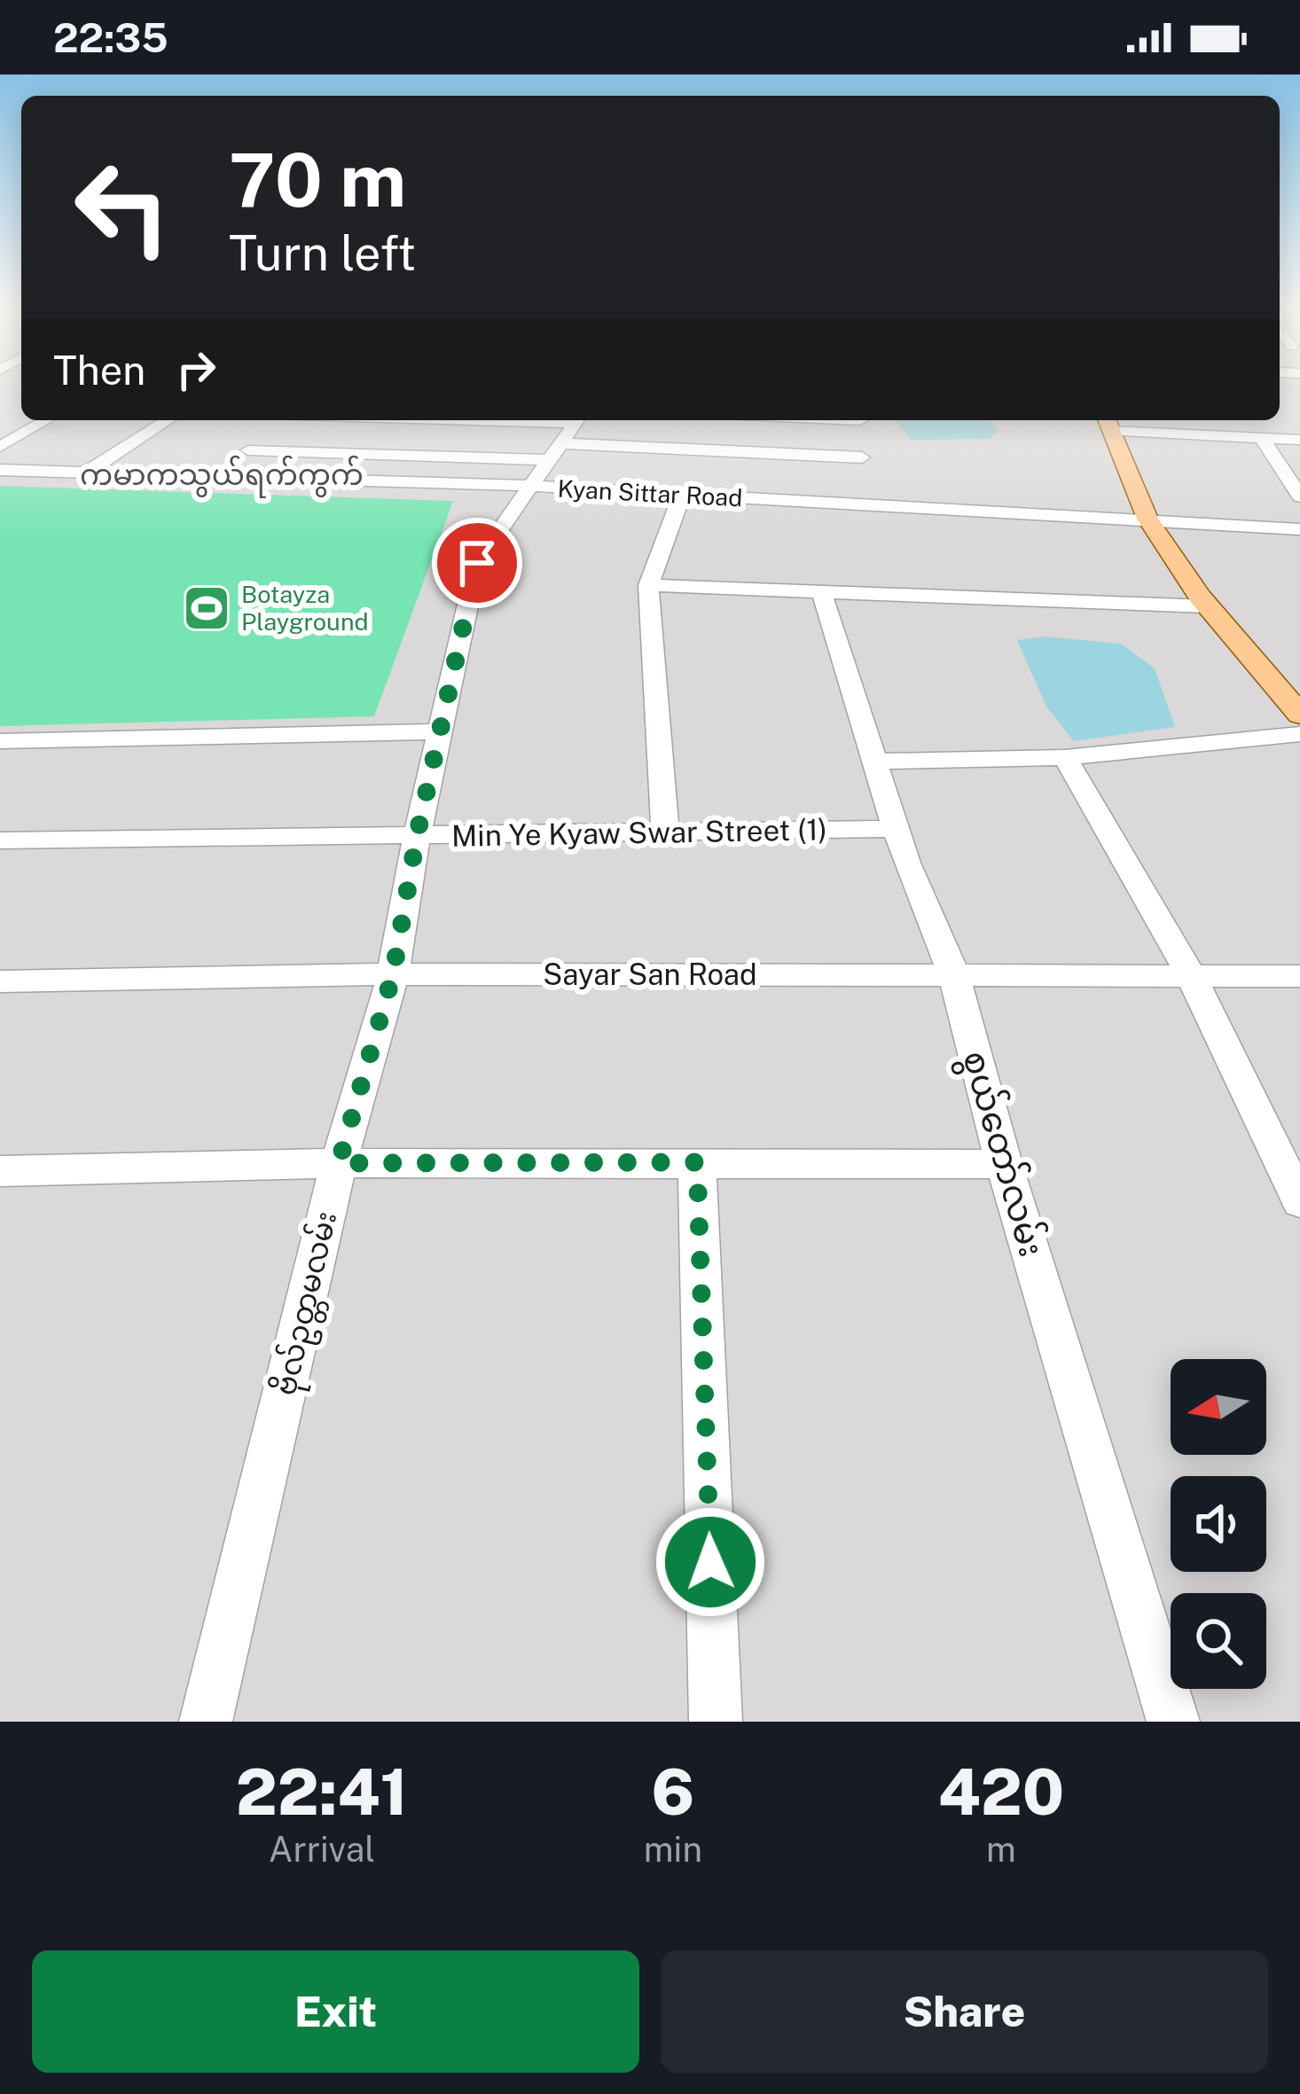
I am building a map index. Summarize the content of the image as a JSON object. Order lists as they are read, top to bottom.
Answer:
{
  "streets": {
    "street": [
      "Kyan Sittar Road",
      "Min Ye Kyaw Swar Street (1)",
      "Sayar San Road",
      "စွယ်တော်လမ်း",
      "ဗိုလ်ဥတ္တမလမ်း"
    ]
  },
  "crossings": [
    ["Kyan Sittar Road", "ဗိုလ်ဥတ္တမလမ်း"],
    ["Min Ye Kyaw Swar Street (1)", "စွယ်တော်လမ်း"],
    ["Min Ye Kyaw Swar Street (1)", "ဗိုလ်ဥတ္တမလမ်း"],
    ["Sayar San Road", "စွယ်တော်လမ်း"],
    ["Sayar San Road", "ဗိုလ်ဥတ္တမလမ်း"]
  ],
  "districts": ["ကမာကသွယ်ရက်ကွက်"],
  "places": {
    "sports": ["Botayza Playground"]
  },
  "north": "left",
  "page": {
    "status": "22:35",
    "turn": ["70 m", "Turn left"],
    "then": "Then",
    "eta": [
      "22:41",
      "Arrival",
      "6",
      "min",
      "420",
      "m"
    ],
    "buttons": ["Exit", "Share"]
  }
}
